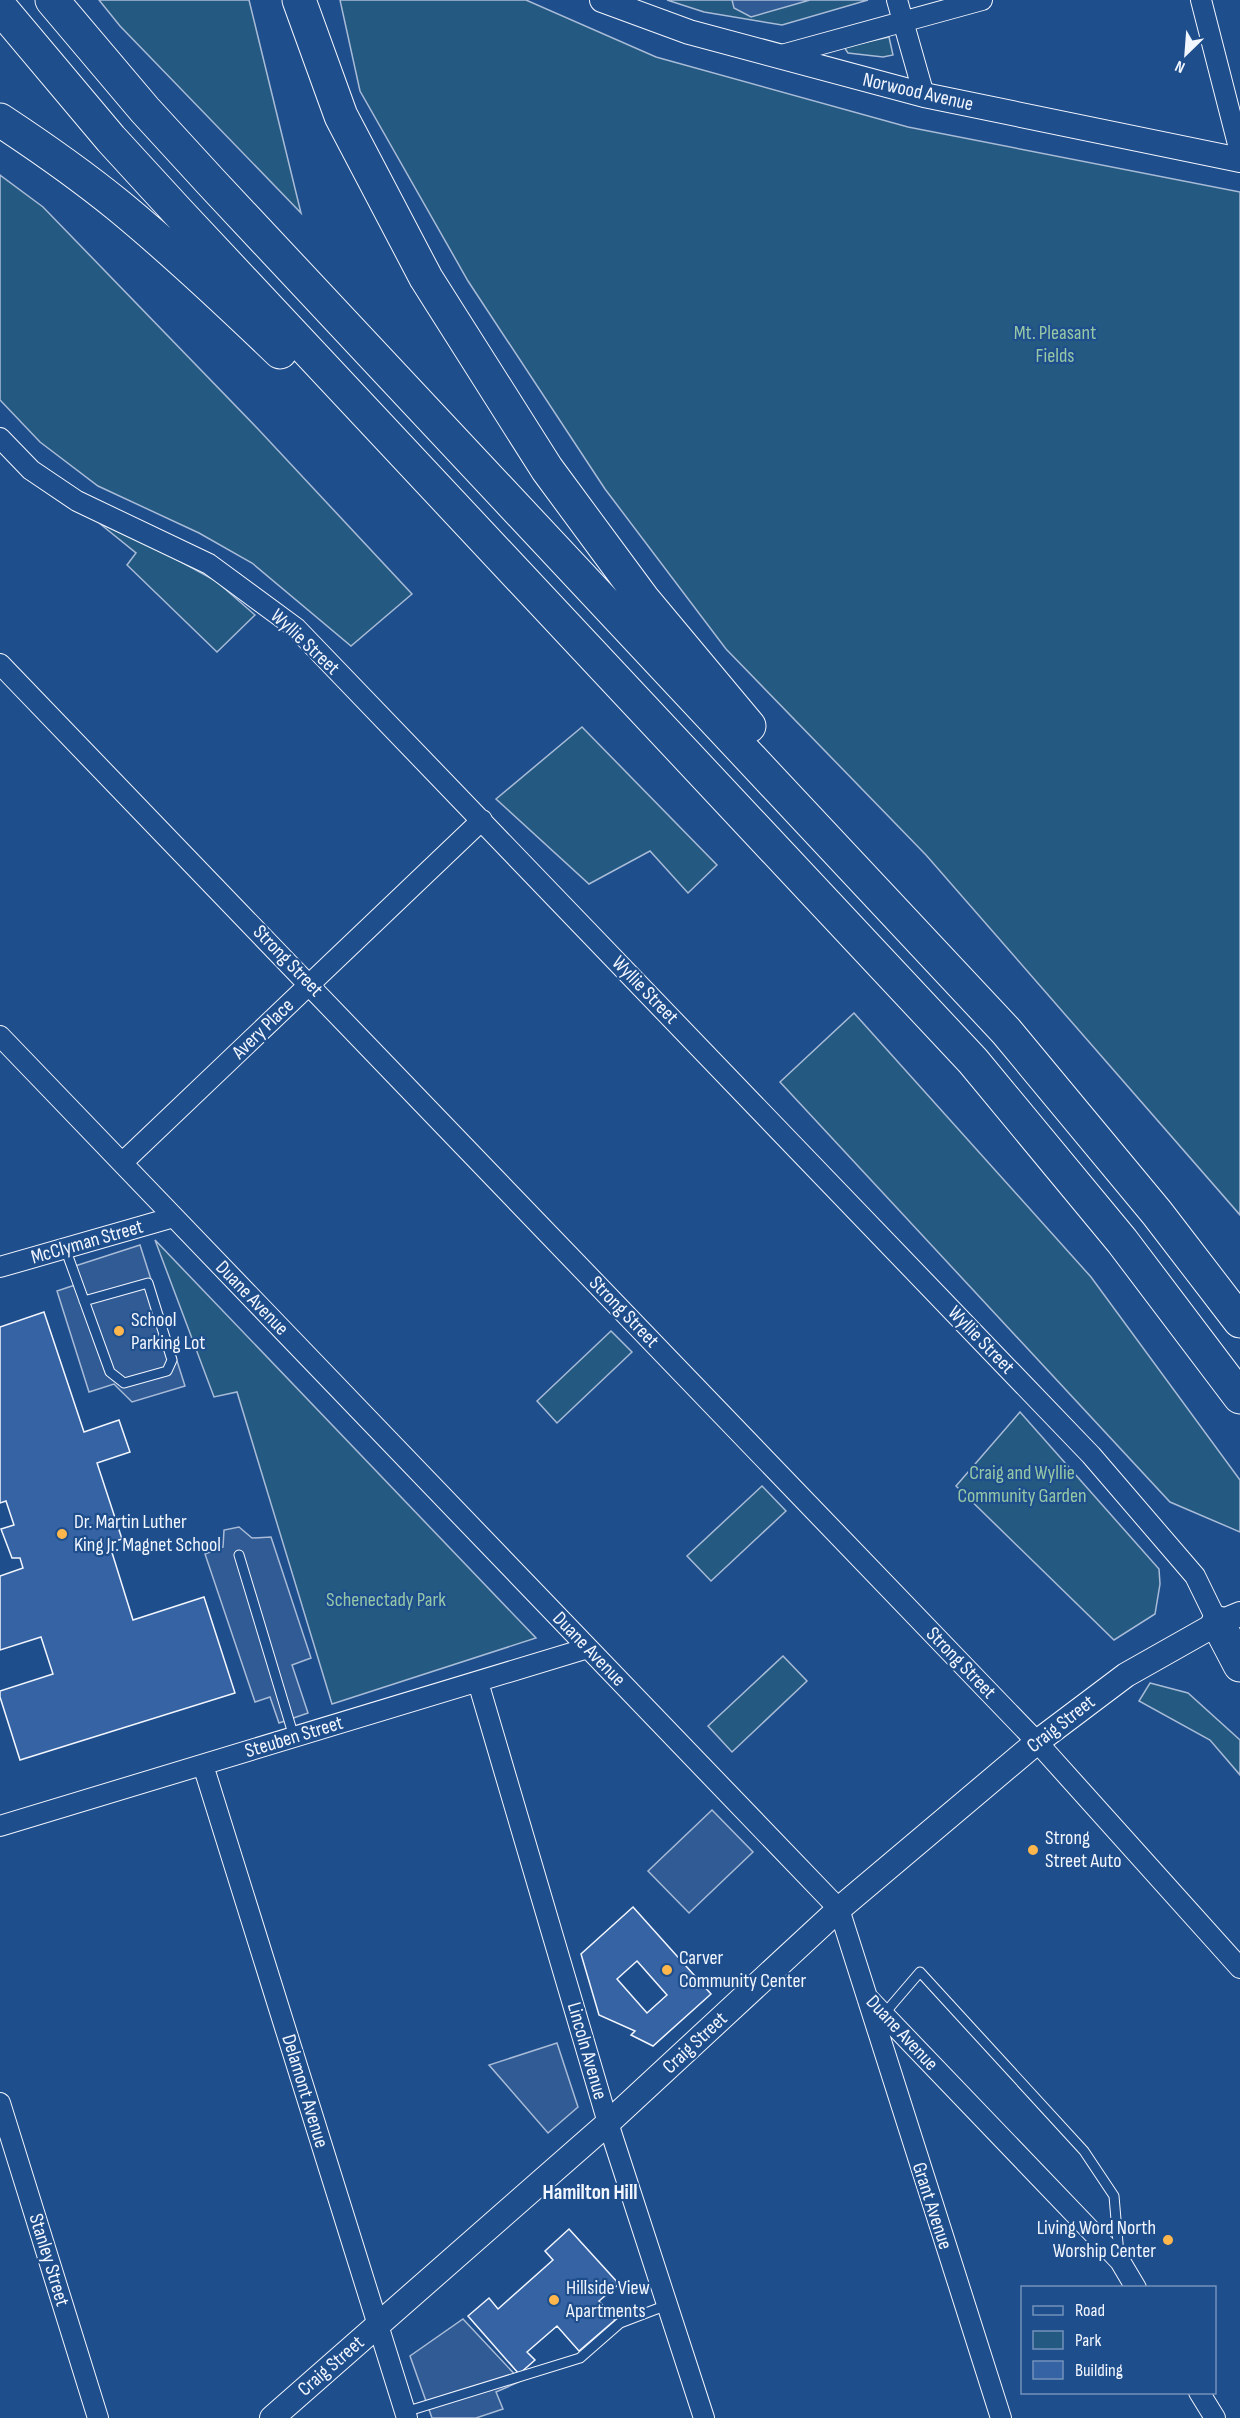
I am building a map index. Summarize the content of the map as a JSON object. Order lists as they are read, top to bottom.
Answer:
{
  "streets": {
    "street": [
      "Norwood Avenue",
      "Wyllie Street",
      "Strong Street",
      "Avery Place",
      "McClyman Street",
      "Duane Avenue",
      "Craig Street",
      "Steuben Street",
      "Lincoln Avenue",
      "Delamont Avenue",
      "Grant Avenue",
      "Stanley Street"
    ]
  },
  "crossings": [
    ["Wyllie Street", "Avery Place"],
    ["Wyllie Street", "Craig Street"],
    ["Strong Street", "Avery Place"],
    ["Strong Street", "Craig Street"],
    ["Avery Place", "Duane Avenue"],
    ["McClyman Street", "Duane Avenue"],
    ["Duane Avenue", "Craig Street"],
    ["Duane Avenue", "Steuben Street"],
    ["Duane Avenue", "Grant Avenue"],
    ["Craig Street", "Lincoln Avenue"],
    ["Craig Street", "Delamont Avenue"],
    ["Steuben Street", "Lincoln Avenue"],
    ["Steuben Street", "Delamont Avenue"]
  ],
  "districts": ["Hamilton Hill"],
  "parks": ["Mt. Pleasant Fields", "Craig and Wyllie Community Garden", "Schenectady Park"],
  "places": [
    "School Parking Lot",
    "Dr. Martin Luther King Jr. Magnet School",
    "Strong Street Auto",
    "Carver Community Center",
    "Living Word North Worship Center",
    "Hillside View Apartments"
  ],
  "legend": ["Road", "Park", "Building"],
  "north": "bottom left"
}
